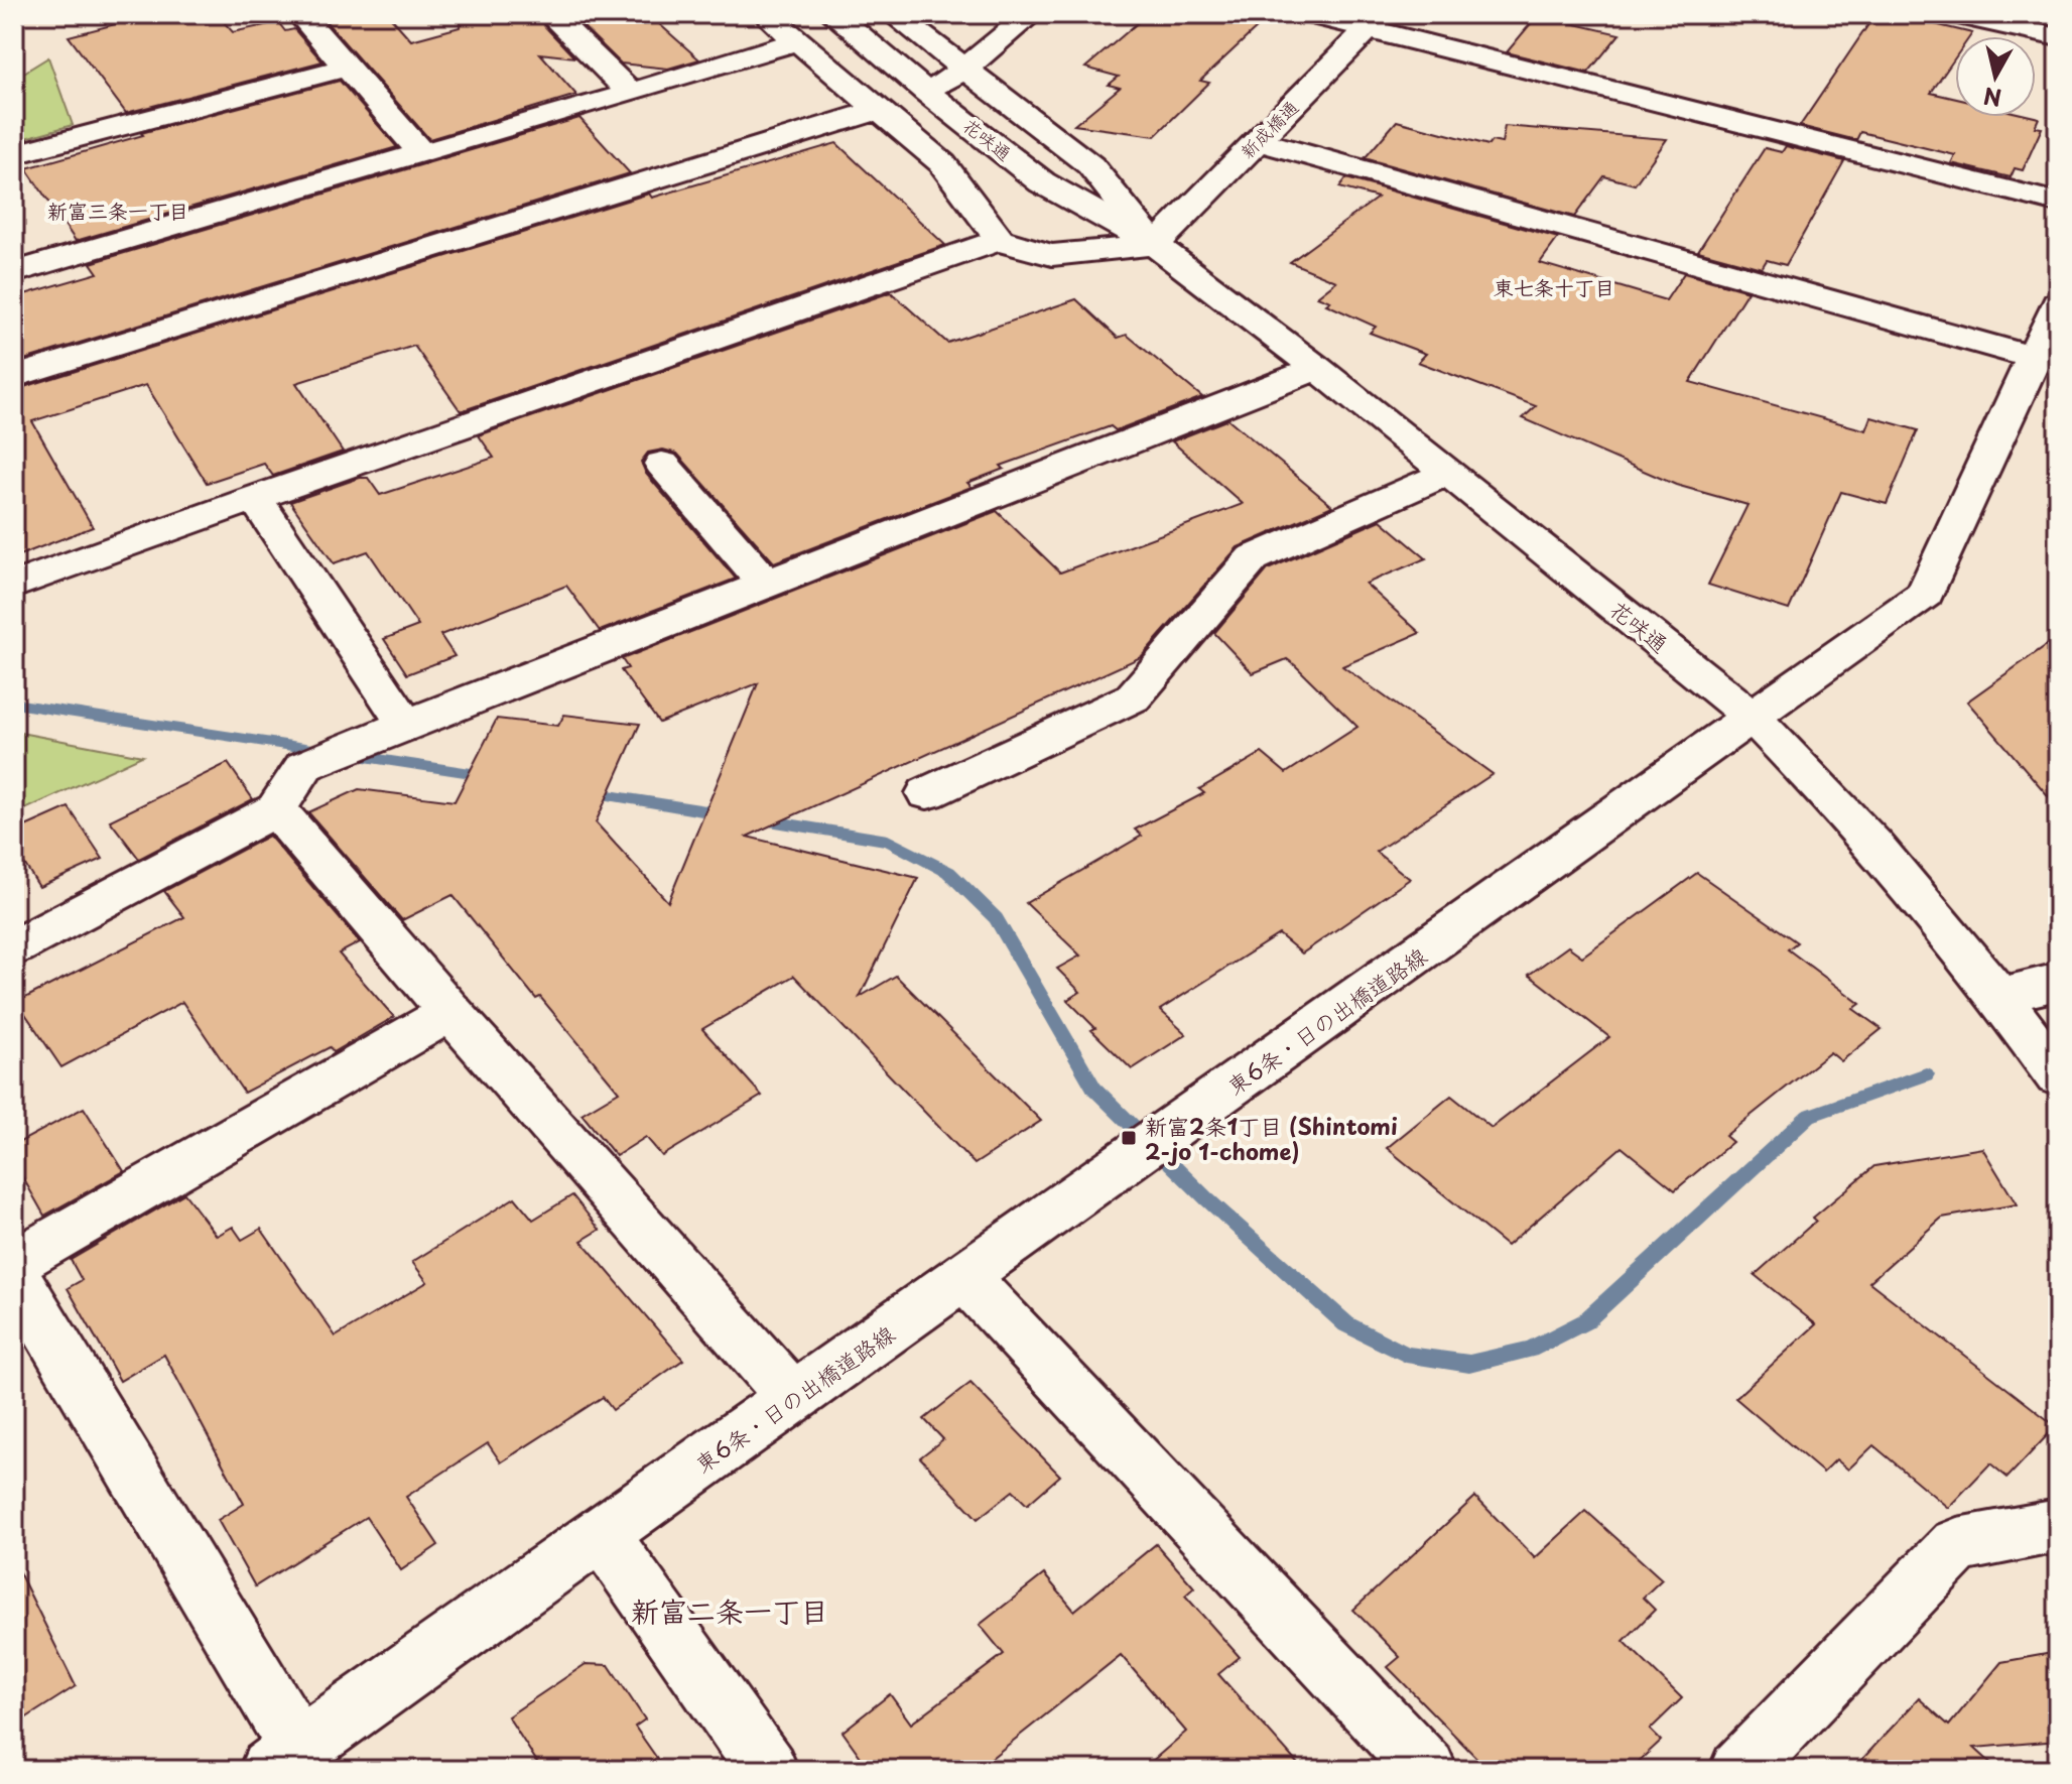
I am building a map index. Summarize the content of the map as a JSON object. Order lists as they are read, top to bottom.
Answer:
{
  "streets": {
    "street": ["新成橋通", "花咲通", "東6条・日の出橋道路線"]
  },
  "crossings": [
    ["新成橋通", "花咲通"],
    ["花咲通", "東6条・日の出橋道路線"]
  ],
  "districts": ["新富三条一丁目", "東七条十丁目", "新富二条一丁目"],
  "places": {
    "transit": ["新富2条1丁目 (Shintomi 2-jo 1-chome)"]
  },
  "north": "bottom"
}
